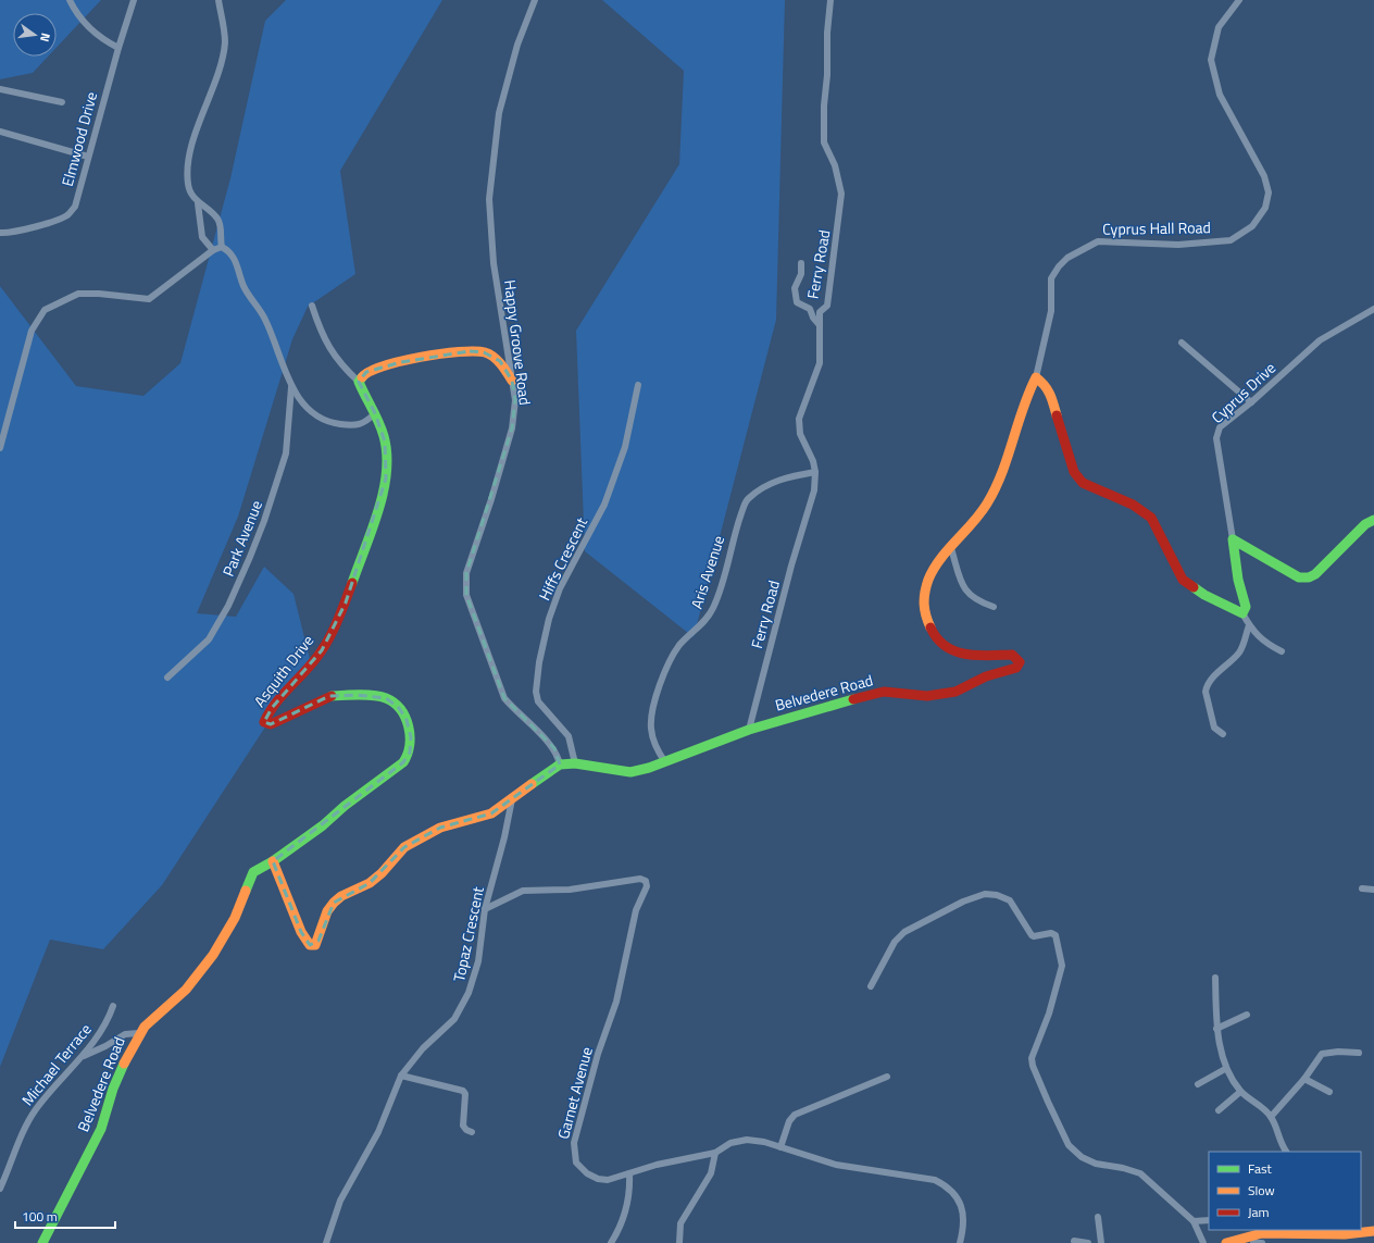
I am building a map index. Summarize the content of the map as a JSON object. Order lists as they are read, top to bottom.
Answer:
{
  "streets": {
    "street": [
      "Elmwood Drive",
      "Cyprus Hall Road",
      "Ferry Road",
      "Happy Groove Road",
      "Cyprus Drive",
      "Park Avenue",
      "Hiffs Crescent",
      "Aris Avenue",
      "Asquith Drive",
      "Belvedere Road",
      "Topaz Crescent",
      "Michael Terrace",
      "Garnet Avenue"
    ]
  },
  "crossings": [
    ["Cyprus Hall Road", "Belvedere Road"],
    ["Ferry Road", "Aris Avenue"],
    ["Ferry Road", "Belvedere Road"],
    ["Happy Groove Road", "Belvedere Road"],
    ["Hiffs Crescent", "Belvedere Road"],
    ["Aris Avenue", "Belvedere Road"],
    ["Asquith Drive", "Belvedere Road"],
    ["Topaz Crescent", "Garnet Avenue"]
  ],
  "legend": ["Fast", "Slow", "Jam"],
  "scale_bar": "100 m",
  "north": "right"
}
